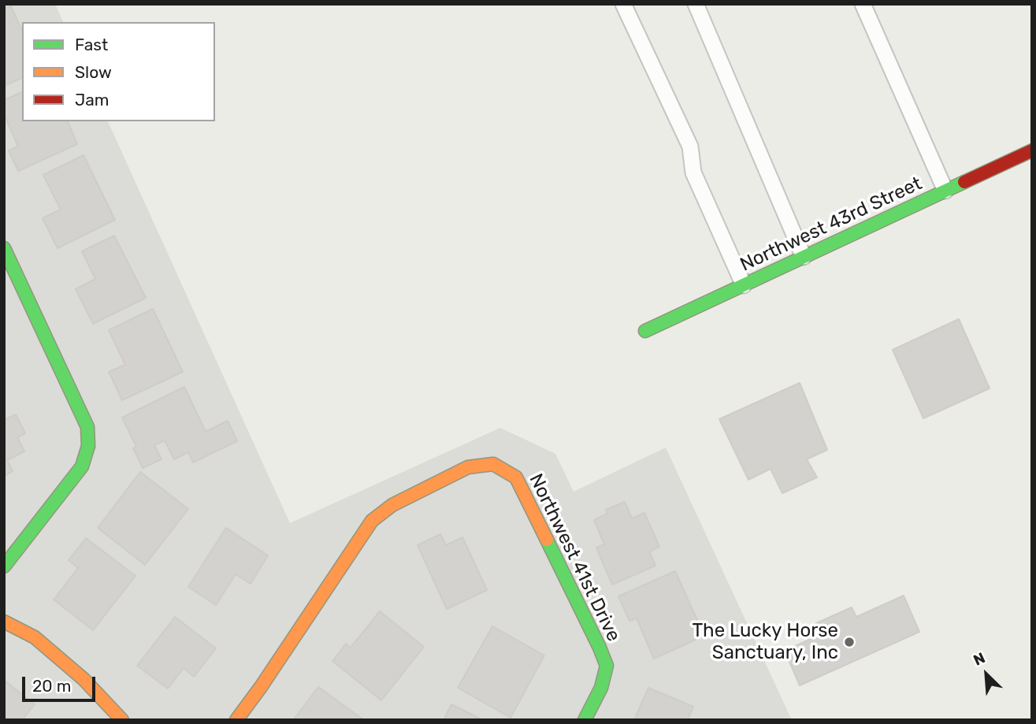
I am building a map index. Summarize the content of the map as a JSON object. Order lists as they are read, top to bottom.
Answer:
{
  "streets": {
    "street": ["Northwest 43rd Street", "Northwest 41st Drive"]
  },
  "places": ["The Lucky Horse Sanctuary, Inc"],
  "legend": ["Fast", "Slow", "Jam"],
  "scale_bar": "20 m",
  "north": "top left"
}
